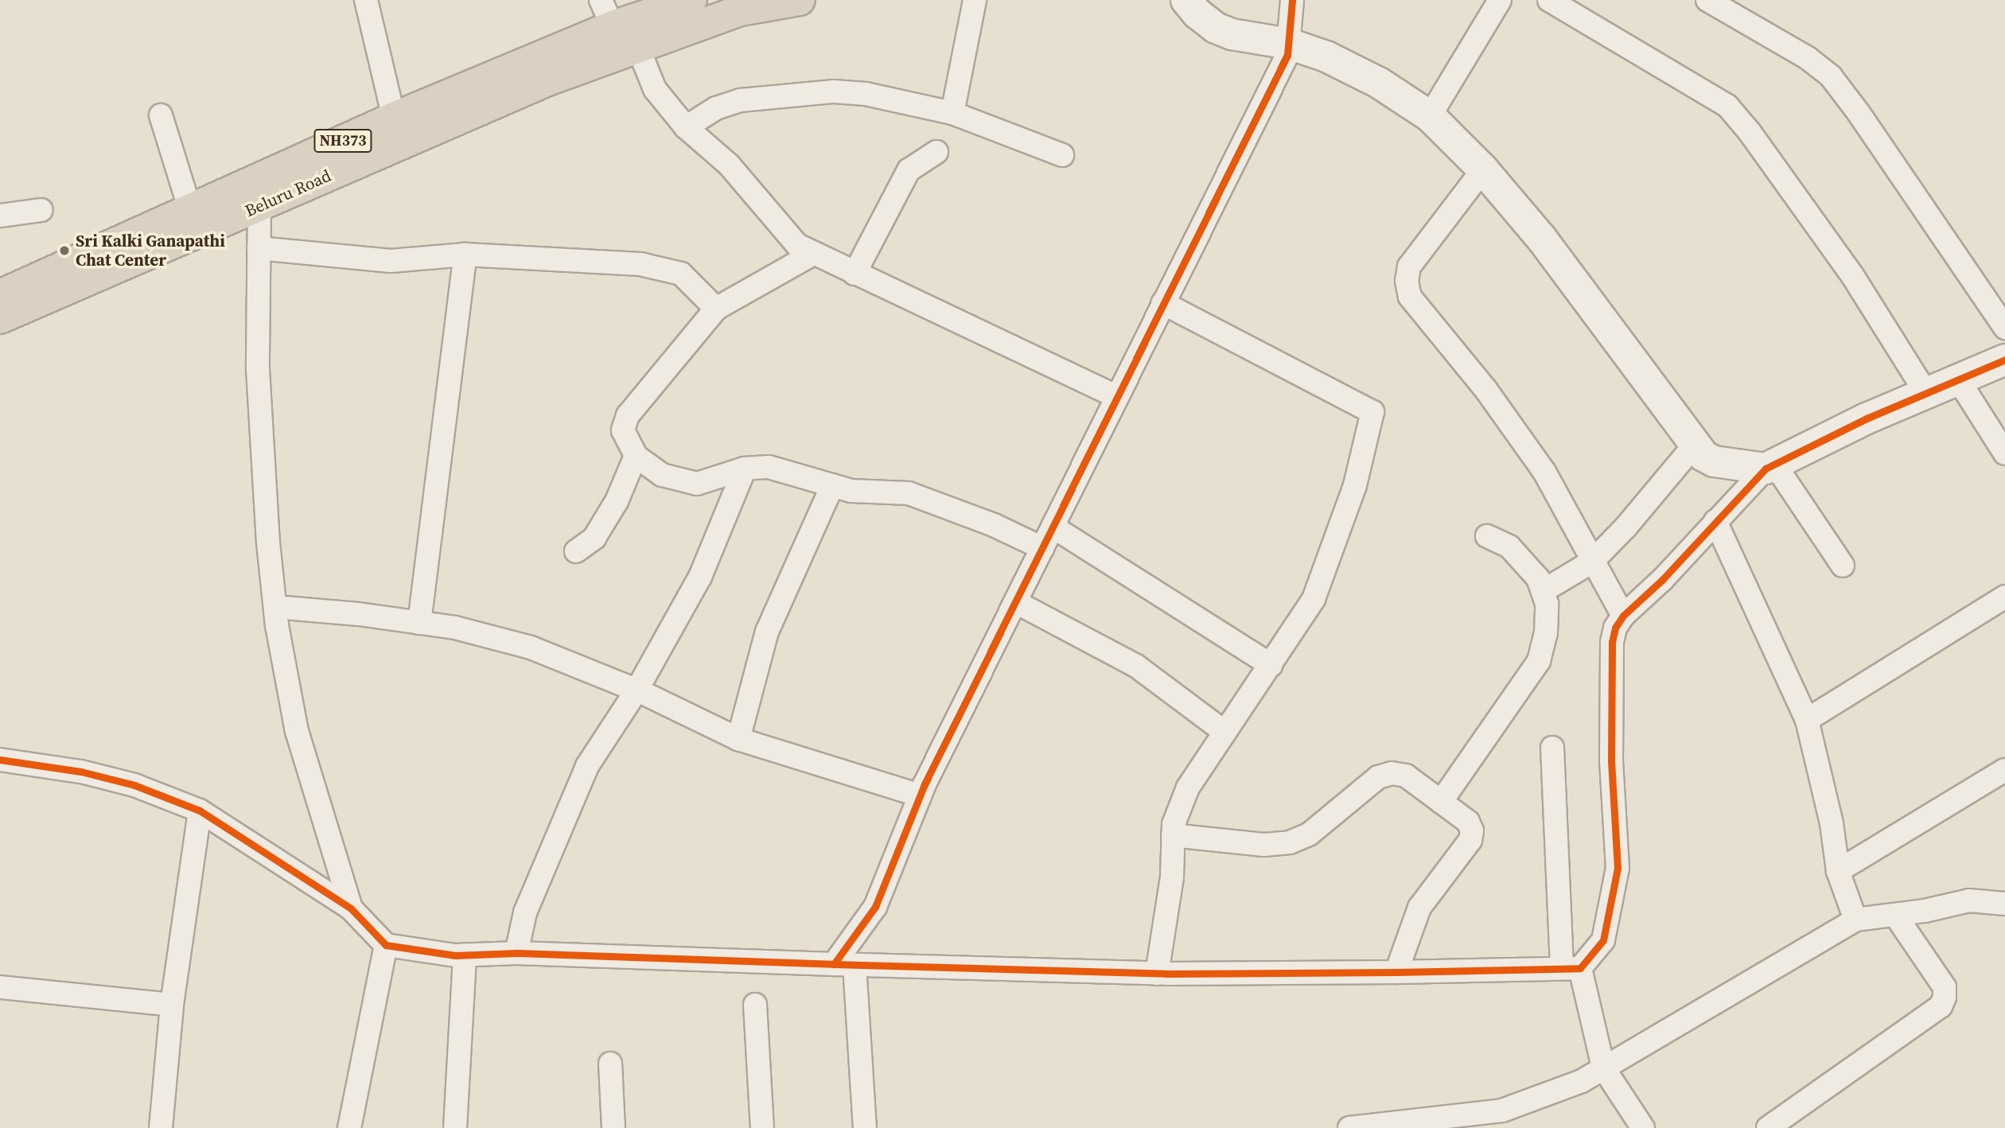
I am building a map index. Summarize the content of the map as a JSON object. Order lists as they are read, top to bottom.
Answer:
{
  "streets": {
    "highway": ["NH373", "Beluru Road"]
  },
  "crossings": [
    ["NH373", "Beluru Road"]
  ],
  "places": ["Sri Kalki Ganapathi Chat Center"]
}
